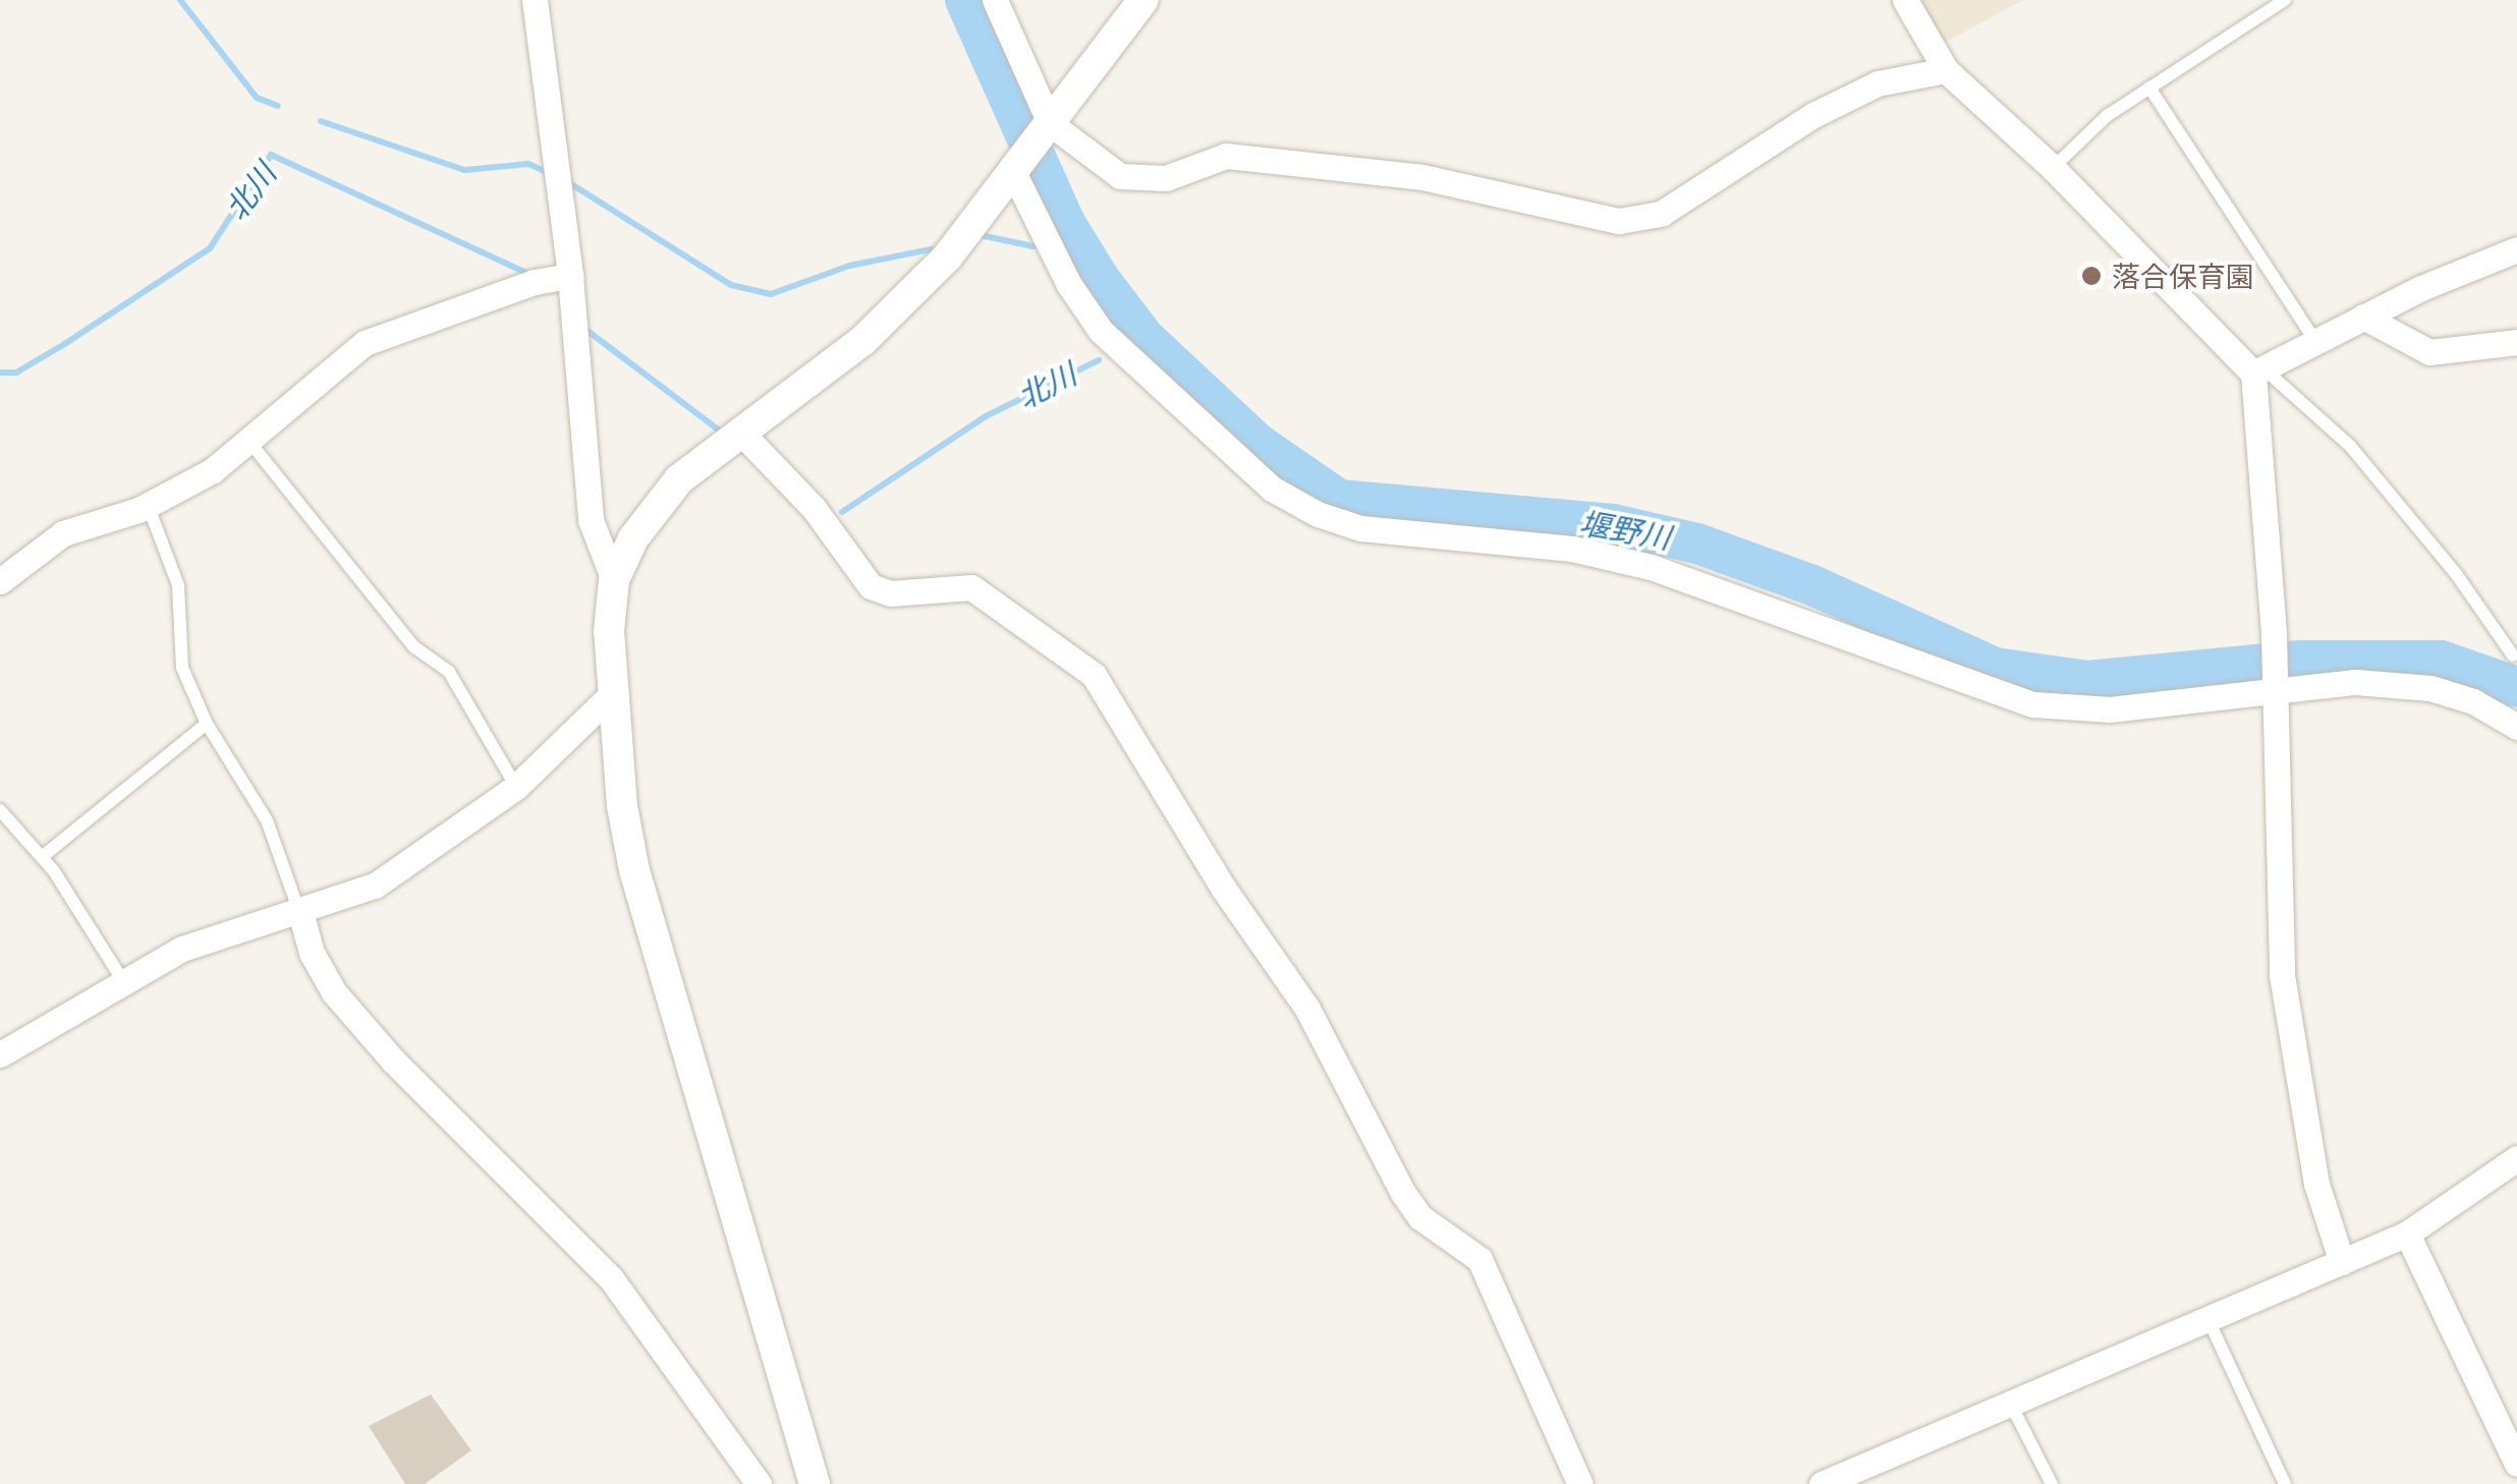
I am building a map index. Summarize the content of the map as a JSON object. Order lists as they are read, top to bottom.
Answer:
{
  "water": ["北川", "堰野川"],
  "places": ["落合保育園"]
}
